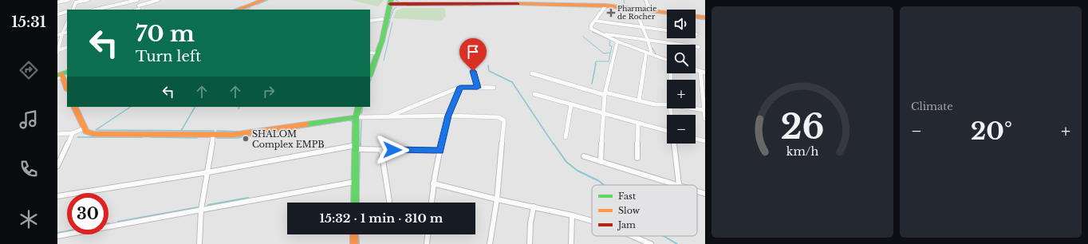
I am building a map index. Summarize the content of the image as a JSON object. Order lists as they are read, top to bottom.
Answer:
{
  "places": {
    "health": ["Pharmacie de Rocher"],
    "other": ["SHALOM Complex EMPB"]
  },
  "legend": ["Fast", "Slow", "Jam"],
  "page": {
    "tabs": "15:31",
    "tile": "Climate",
    "map_buttons": ["+", "−"],
    "turn": ["70 m", "Turn left"],
    "heat": ["−", "20°", "+"],
    "limit": "30",
    "trip": "15:32 · 1 min · 310 m",
    "gauge": ["26", "km/h"]
  }
}
